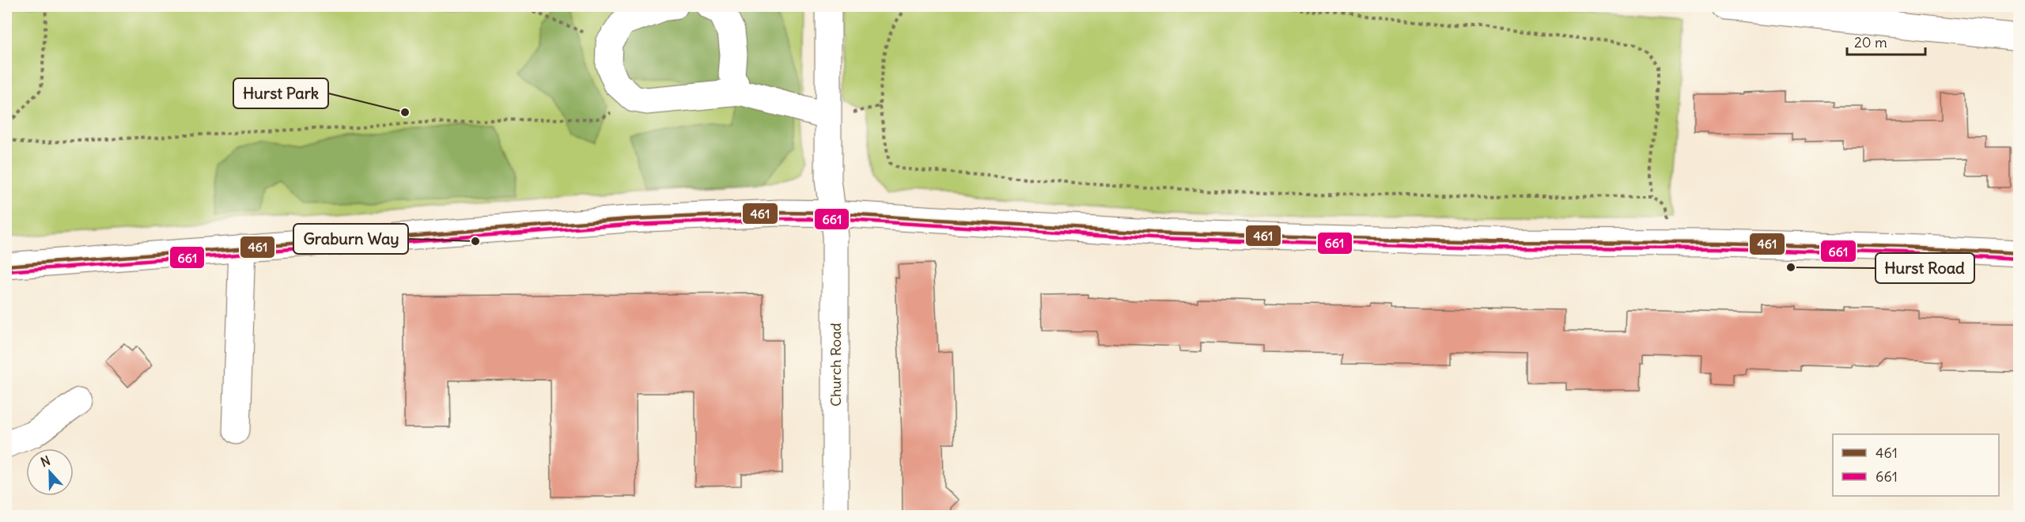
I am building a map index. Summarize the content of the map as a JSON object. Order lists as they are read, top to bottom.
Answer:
{
  "streets": {
    "main road": ["Church Road"]
  },
  "places": ["Hurst Park", "Graburn Way", "Hurst Road"],
  "lines": ["transit line 461", "transit line 661"],
  "legend": ["461", "661"],
  "scale_bar": "20 m",
  "north": "top"
}
